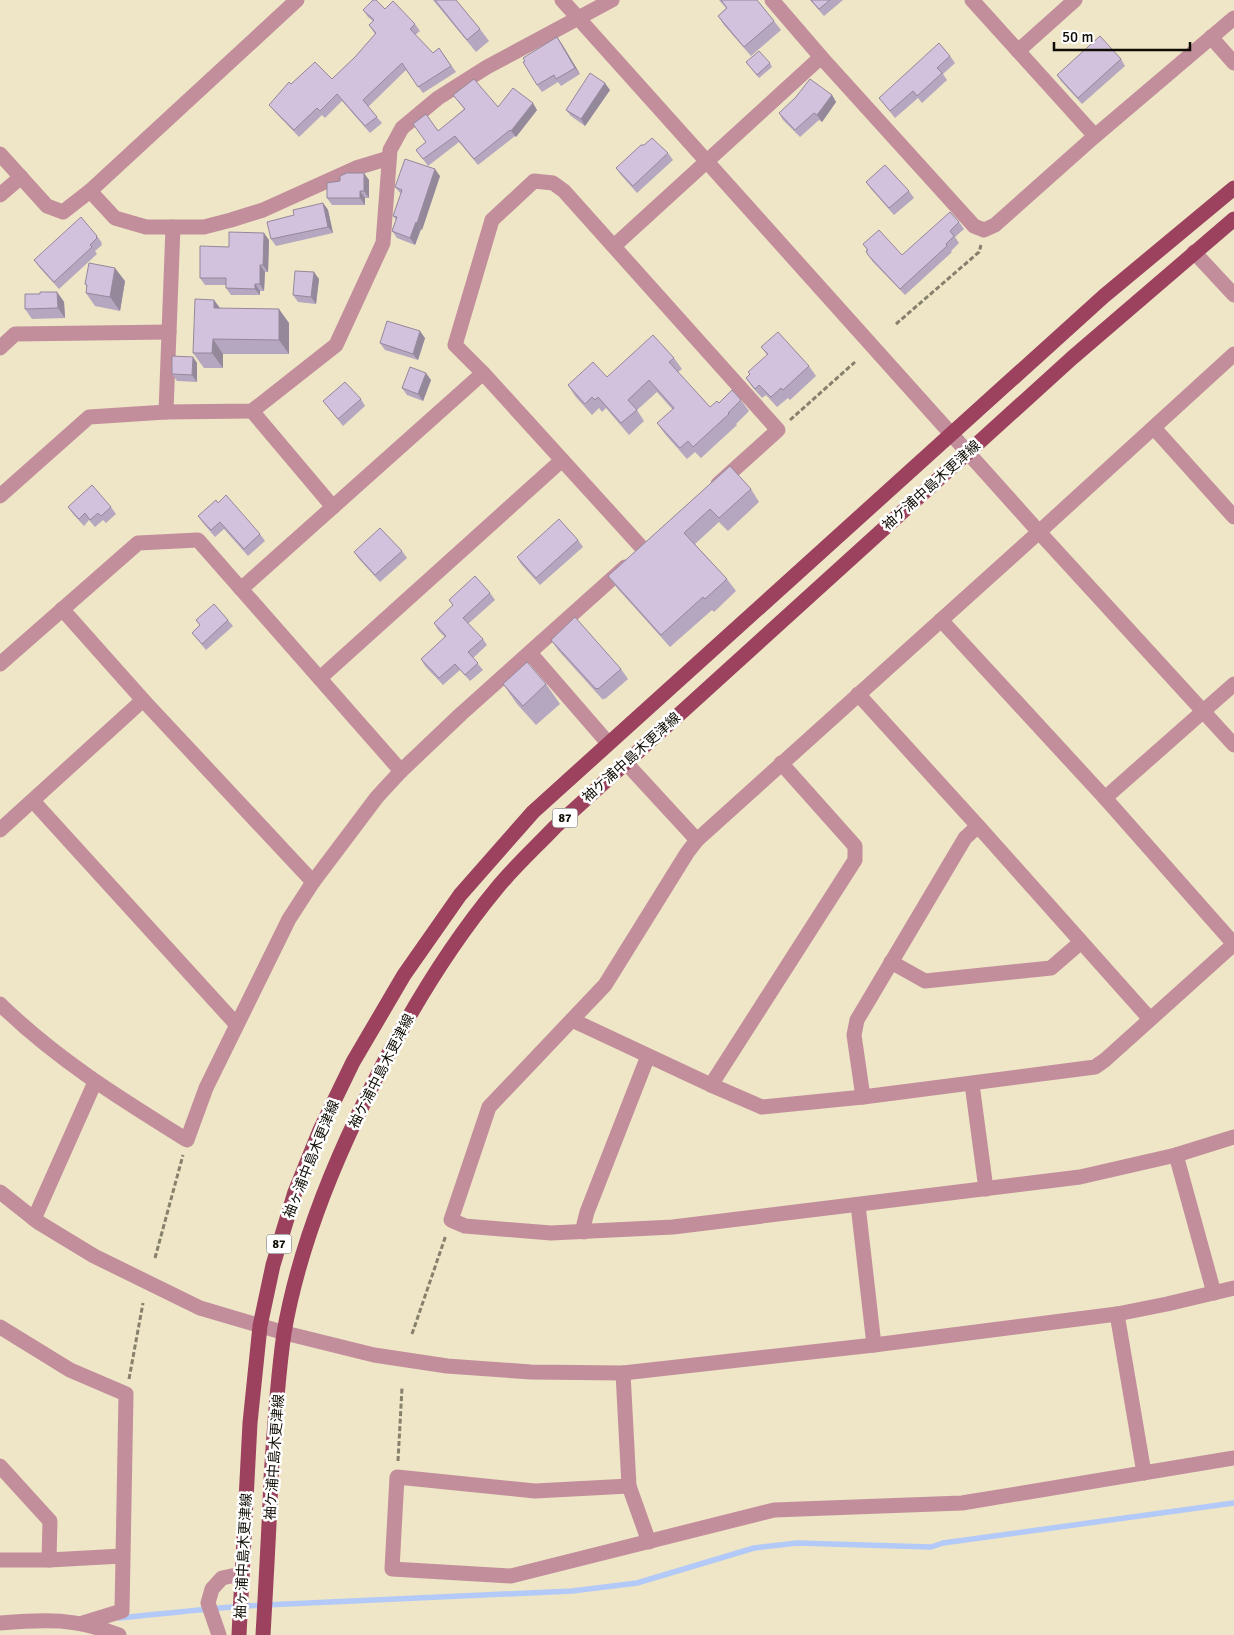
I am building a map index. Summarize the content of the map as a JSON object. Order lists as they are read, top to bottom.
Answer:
{
  "streets": {
    "main road": ["袖ケ浦中島木更津線", "87", "袖ヶ浦中島木更津線"]
  },
  "crossings": [
    ["袖ケ浦中島木更津線", "袖ヶ浦中島木更津線"]
  ],
  "scale_bar": "50 m"
}
